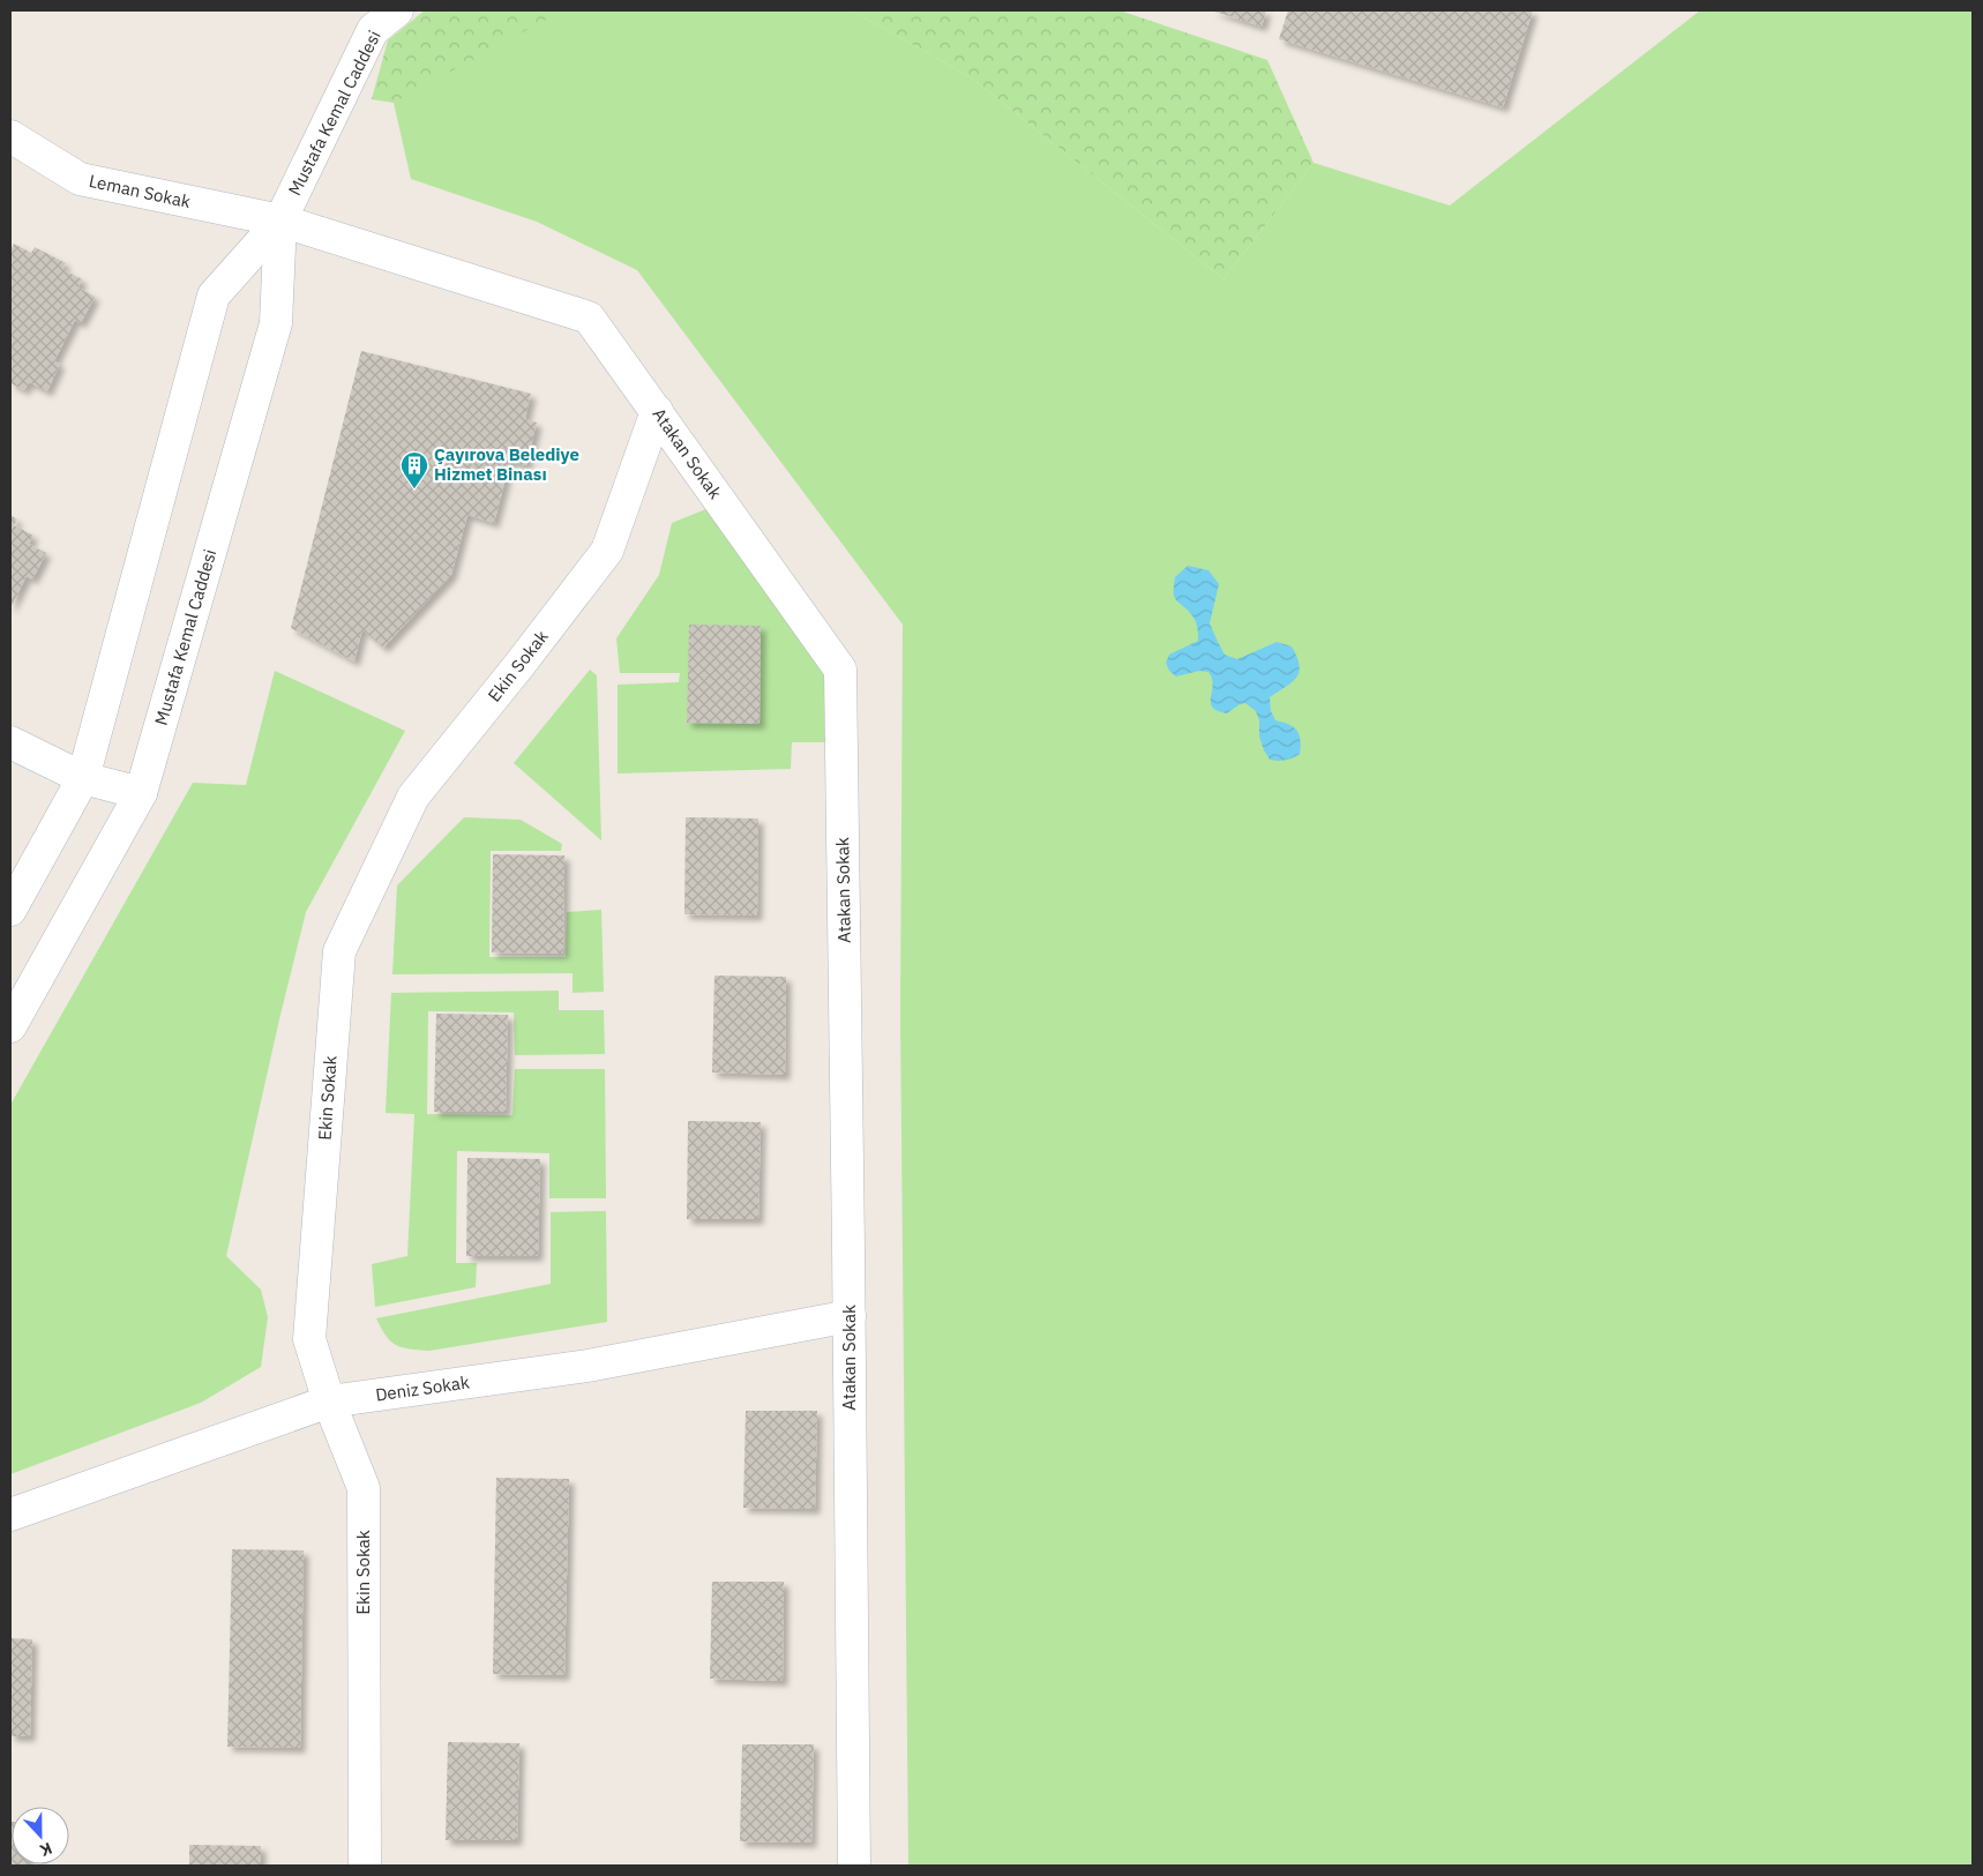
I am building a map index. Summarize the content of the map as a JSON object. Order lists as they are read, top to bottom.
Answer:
{
  "streets": {
    "street": [
      "Mustafa Kemal Caddesi",
      "Leman Sokak",
      "Atakan Sokak",
      "Ekin Sokak",
      "Deniz Sokak"
    ]
  },
  "crossings": [
    ["Mustafa Kemal Caddesi", "Leman Sokak"],
    ["Mustafa Kemal Caddesi", "Atakan Sokak"],
    ["Leman Sokak", "Atakan Sokak"],
    ["Atakan Sokak", "Ekin Sokak"],
    ["Atakan Sokak", "Deniz Sokak"],
    ["Ekin Sokak", "Deniz Sokak"]
  ],
  "places": {
    "building": ["Çayırova Belediye Hizmet Binası"]
  },
  "north": "bottom"
}
